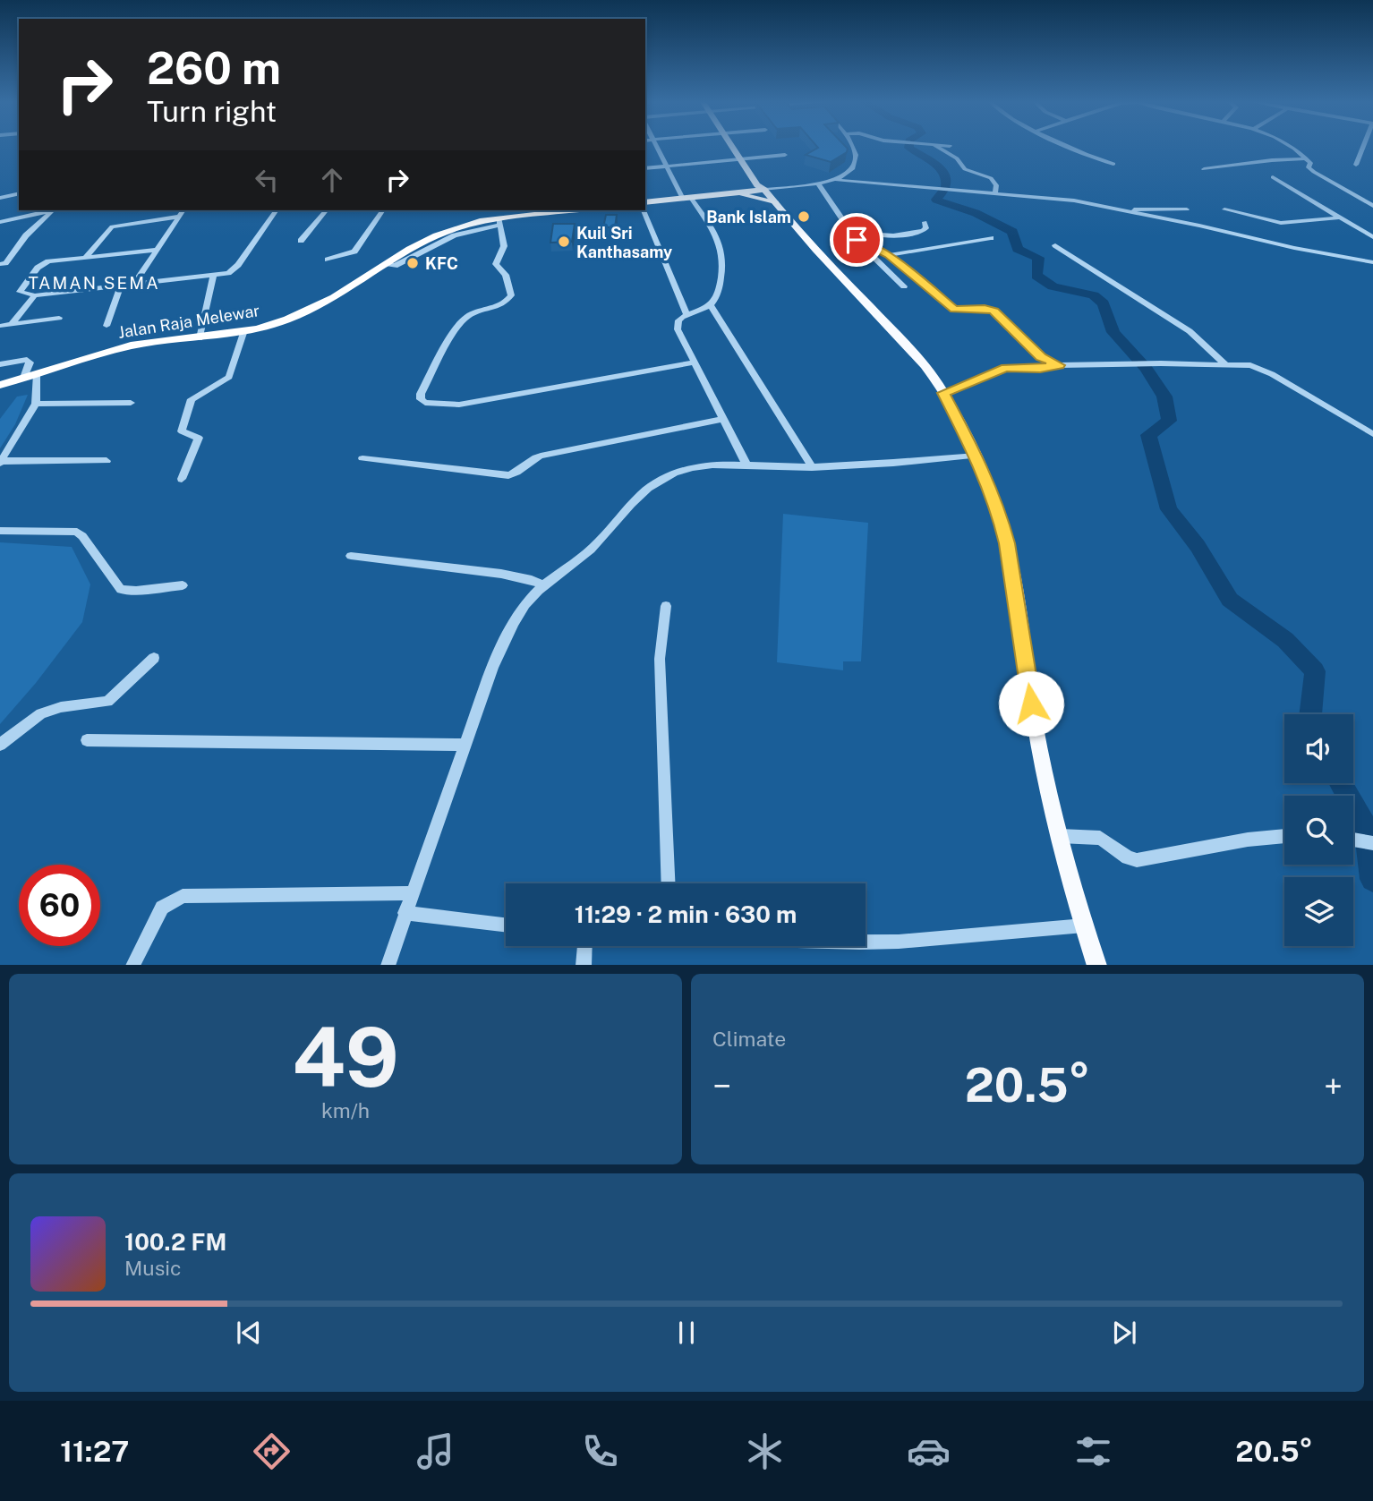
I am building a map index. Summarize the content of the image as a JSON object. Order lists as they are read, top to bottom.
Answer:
{
  "streets": {
    "highway": ["Jalan Raja Melewar"]
  },
  "districts": ["TAMAN SEMA"],
  "places": ["Bank Islam", "Kuil Sri Kanthasamy", "KFC"],
  "page": {
    "turn": ["260 m", "Turn right"],
    "limit": "60",
    "trip": "11:29 · 2 min · 630 m",
    "tile": [
      ["49", "km/h"],
      "Climate"
    ],
    "heat": ["−", "20.5°", "+"],
    "song": ["100.2 FM", "Music"],
    "tabs": ["11:27", "20.5°"]
  }
}
